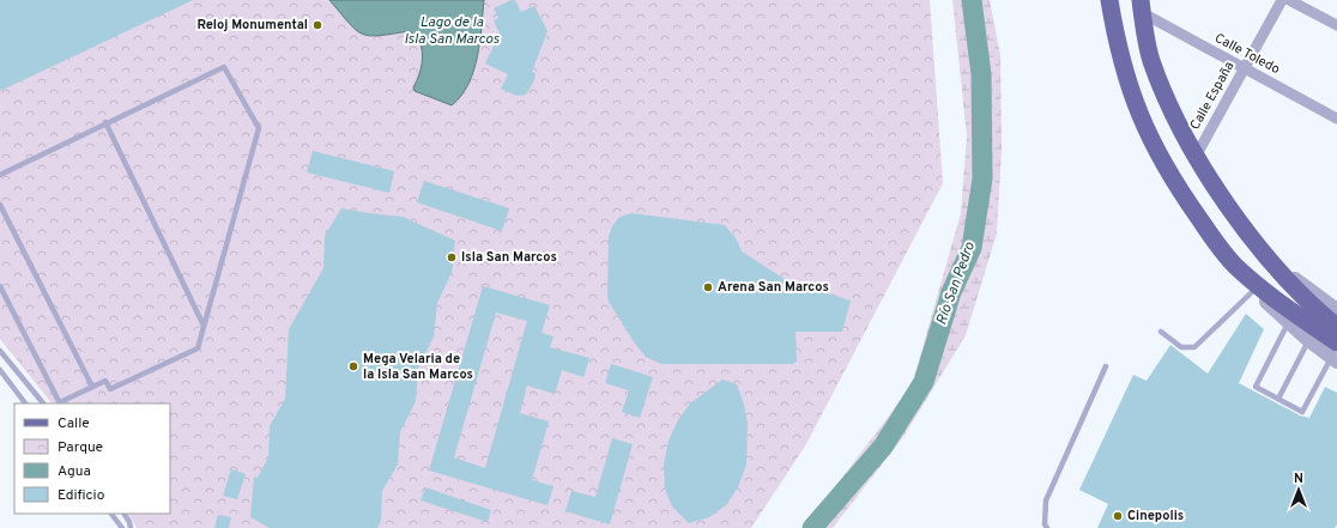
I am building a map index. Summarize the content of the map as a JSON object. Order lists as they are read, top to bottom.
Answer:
{
  "streets": {
    "street": ["Calle Toledo", "Calle España"]
  },
  "crossings": [
    ["Calle Toledo", "Calle España"]
  ],
  "water": ["Lago de la Isla San Marcos", "Río San Pedro"],
  "places": [
    "Reloj Monumental",
    "Isla San Marcos",
    "Arena San Marcos",
    "Mega Velaria de la Isla San Marcos",
    "Cinepolis"
  ],
  "legend": [
    "Calle",
    "Parque",
    "Agua",
    "Edificio"
  ],
  "north": "top"
}
